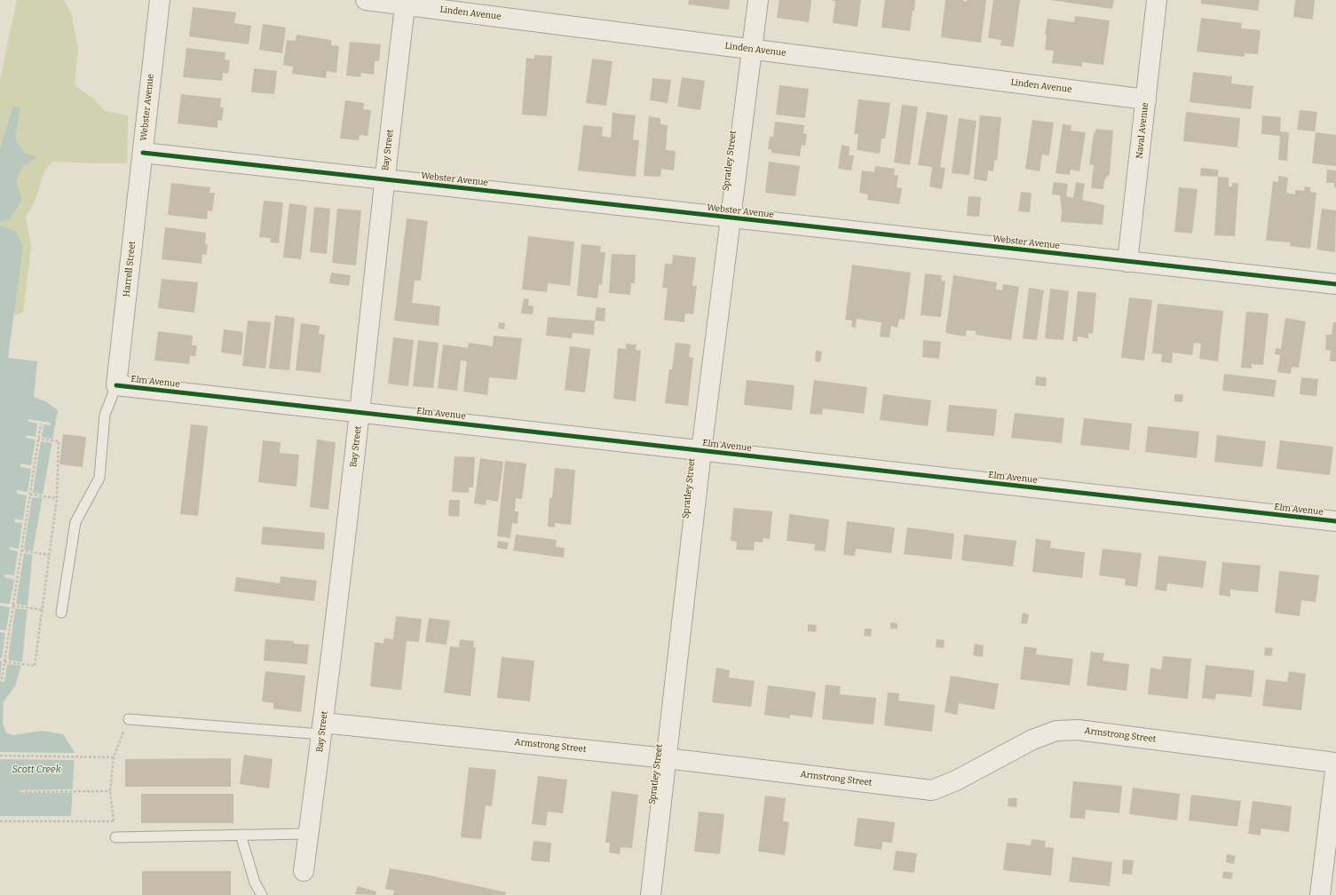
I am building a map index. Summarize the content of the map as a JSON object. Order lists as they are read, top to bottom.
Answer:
{
  "streets": {
    "street": [
      "Linden Avenue",
      "Webster Avenue",
      "Naval Avenue",
      "Bay Street",
      "Spratley Street",
      "Harrell Street",
      "Elm Avenue",
      "Armstrong Street"
    ]
  },
  "crossings": [
    ["Linden Avenue", "Naval Avenue"],
    ["Linden Avenue", "Bay Street"],
    ["Linden Avenue", "Spratley Street"],
    ["Webster Avenue", "Naval Avenue"],
    ["Webster Avenue", "Bay Street"],
    ["Webster Avenue", "Spratley Street"],
    ["Webster Avenue", "Harrell Street"],
    ["Bay Street", "Elm Avenue"],
    ["Bay Street", "Armstrong Street"],
    ["Spratley Street", "Elm Avenue"],
    ["Spratley Street", "Armstrong Street"],
    ["Harrell Street", "Elm Avenue"]
  ],
  "water": ["Scott Creek"]
}
